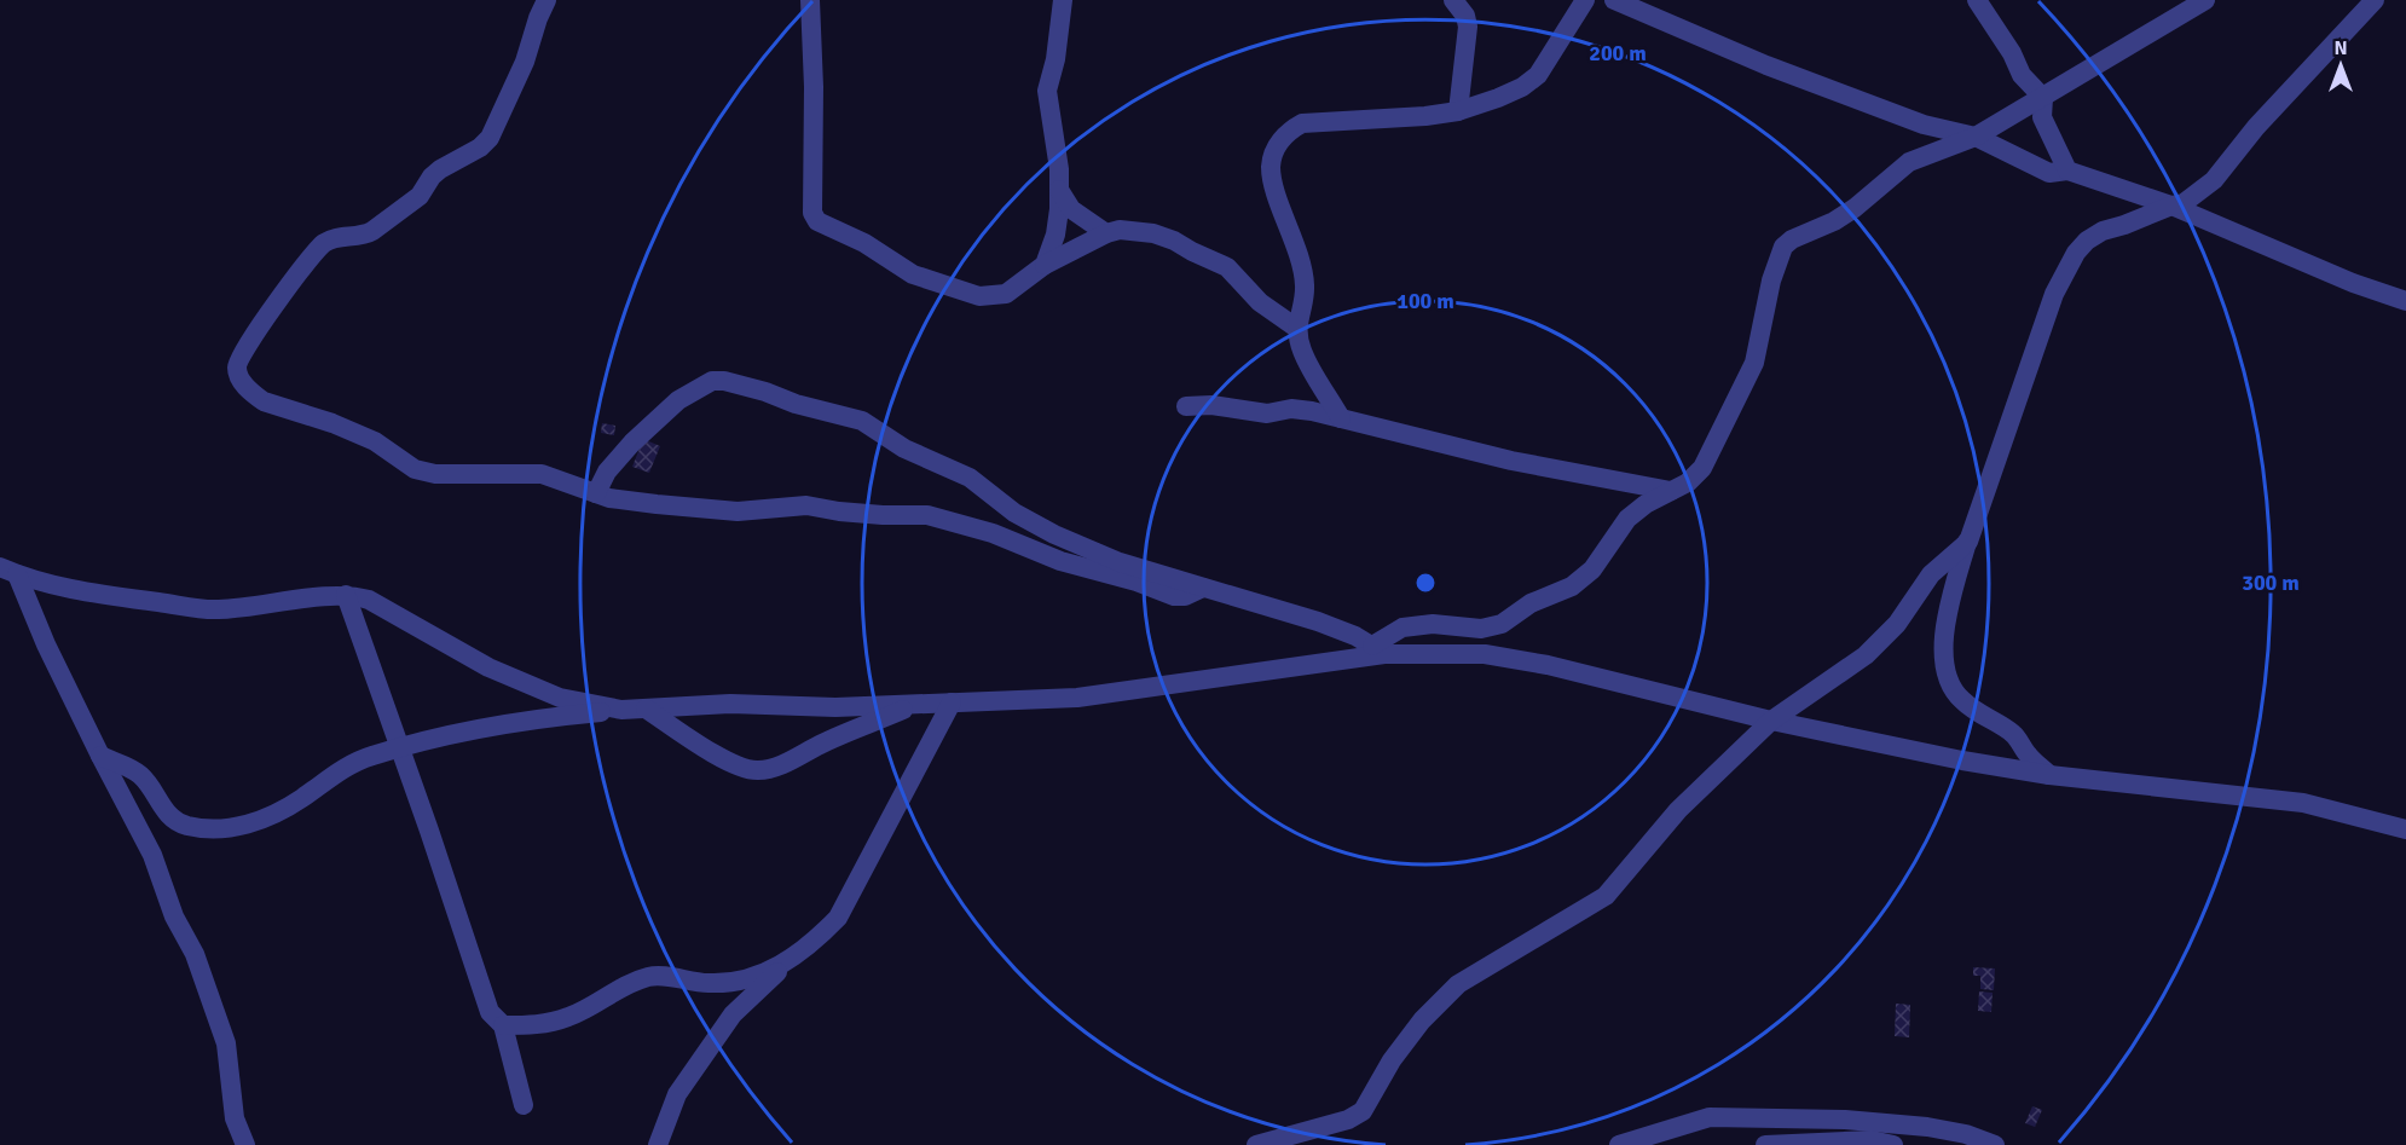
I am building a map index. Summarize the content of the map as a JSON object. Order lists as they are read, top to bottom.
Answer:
{
  "north": "top",
  "rings": ["200 m", "100 m", "300 m"]
}
